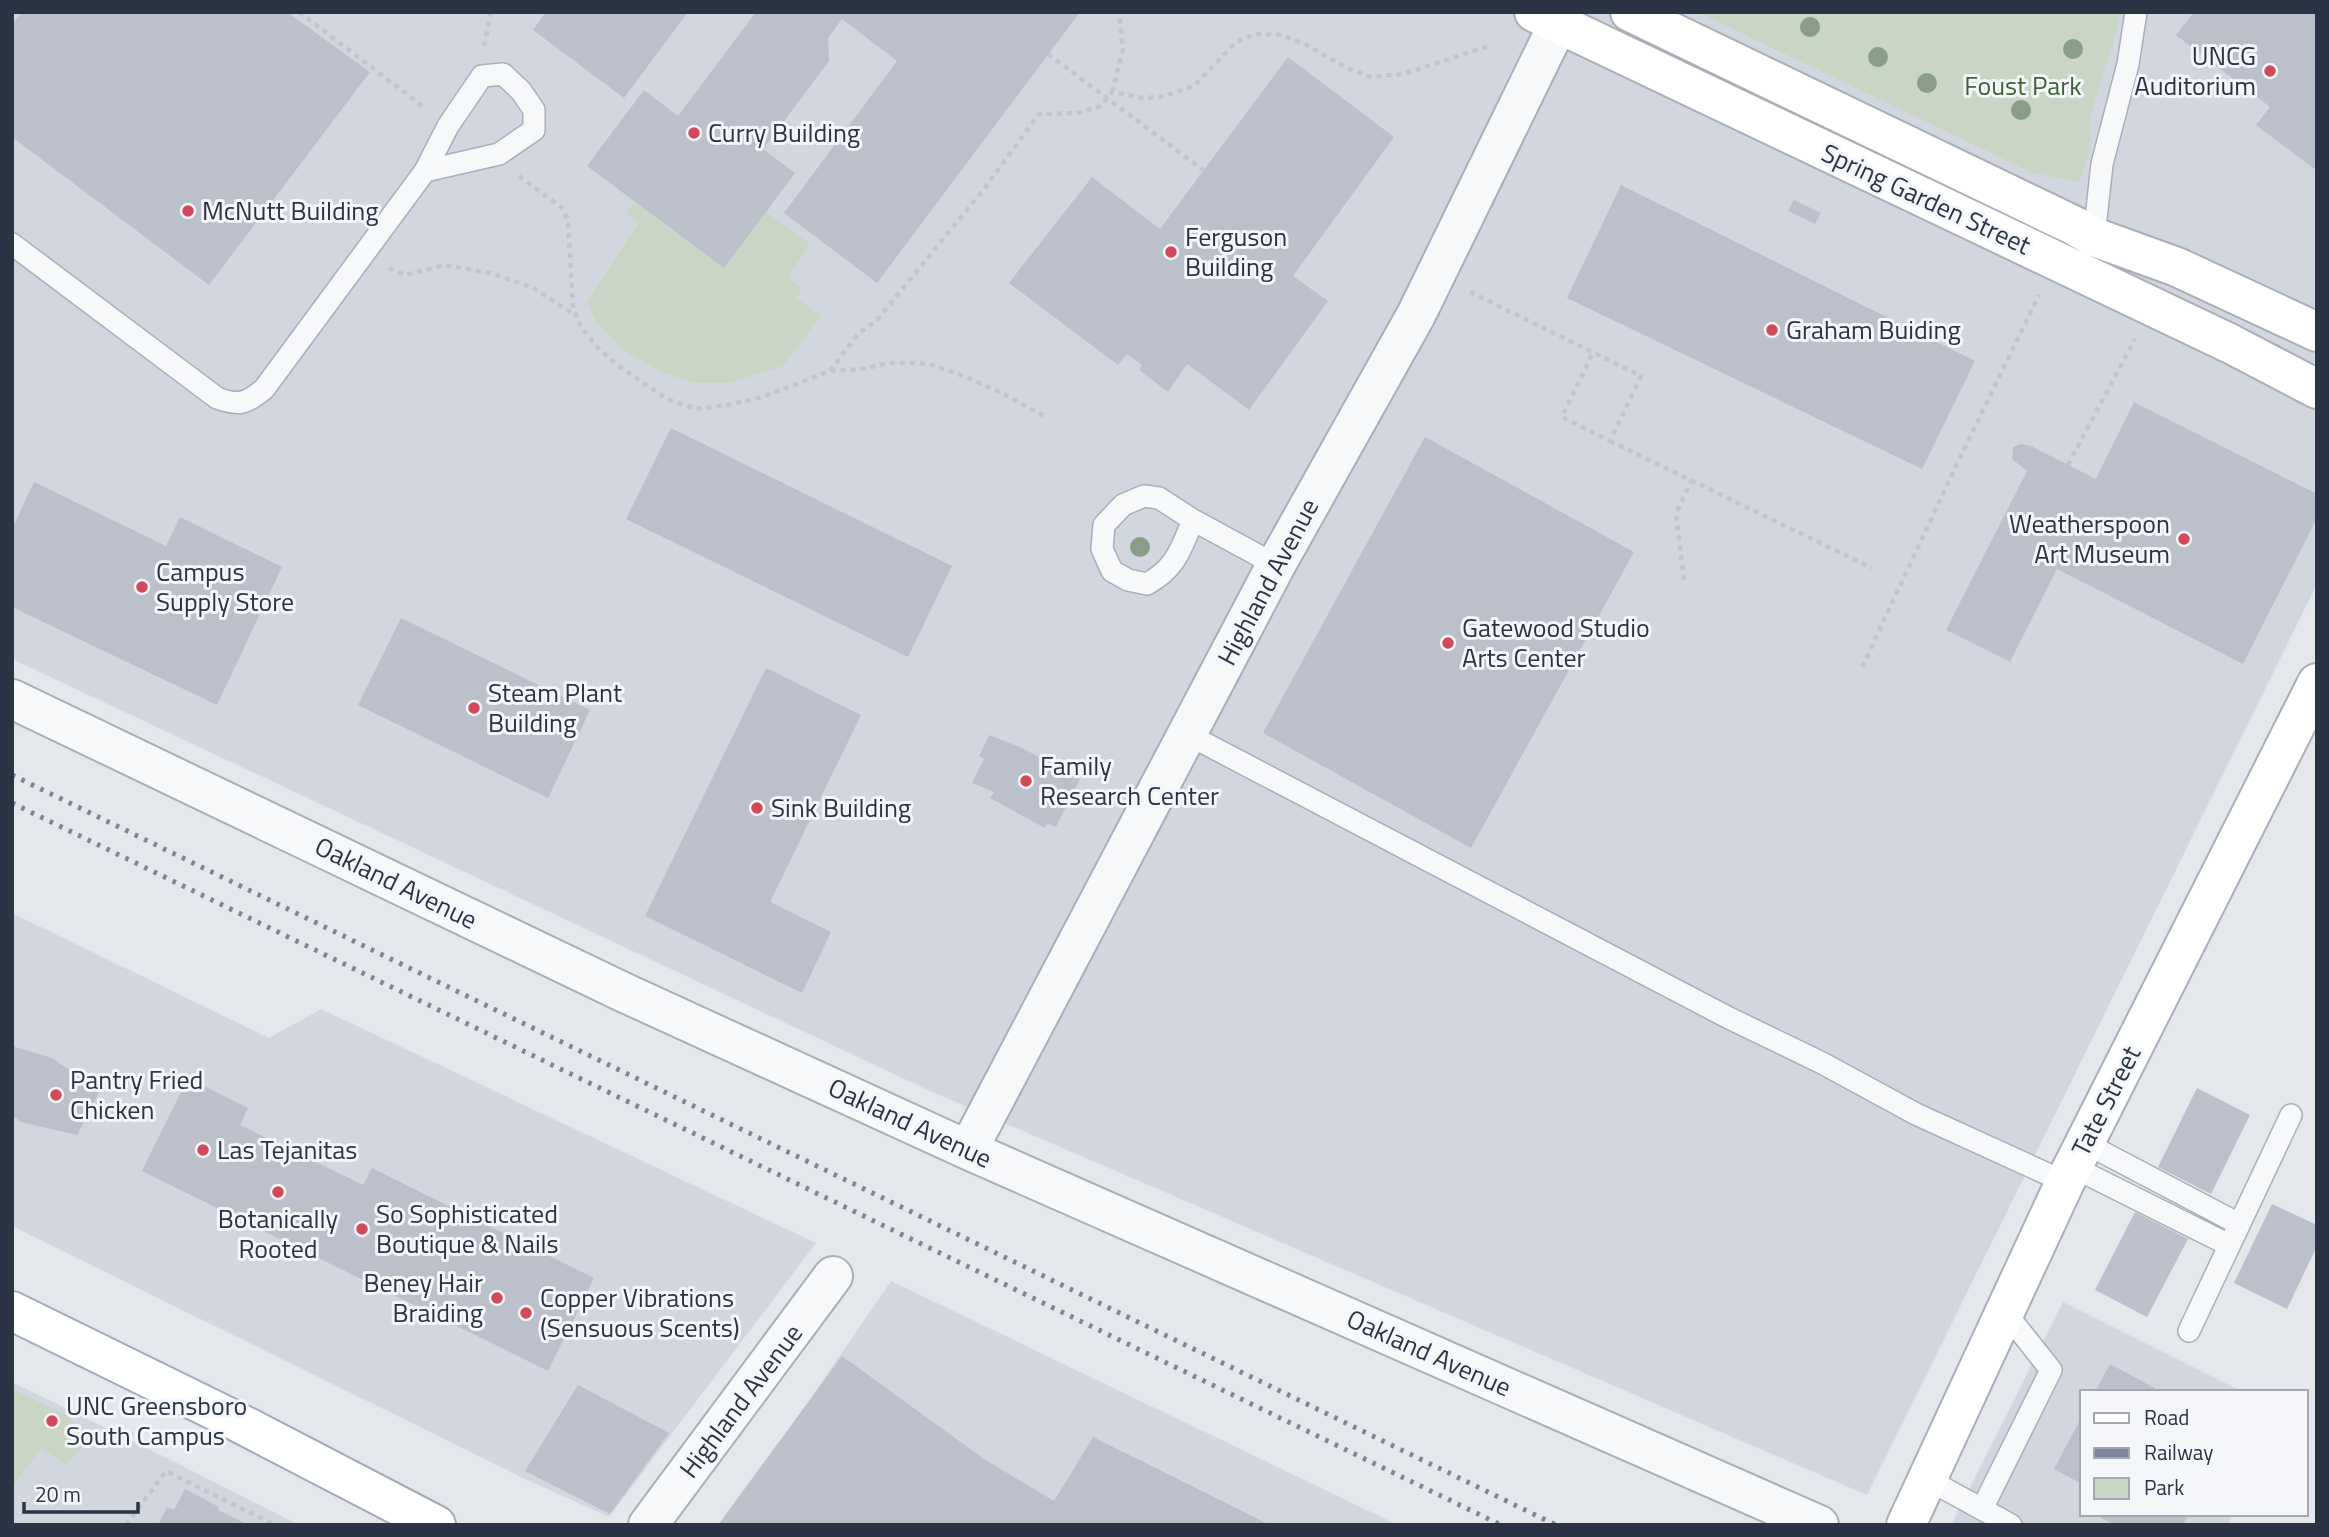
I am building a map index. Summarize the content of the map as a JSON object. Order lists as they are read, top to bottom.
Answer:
{
  "streets": {
    "main road": ["Spring Garden Street", "Tate Street"],
    "street": ["Highland Avenue", "Oakland Avenue"]
  },
  "crossings": [
    ["Spring Garden Street", "Highland Avenue"],
    ["Highland Avenue", "Oakland Avenue"]
  ],
  "parks": ["Foust Park"],
  "places": [
    "UNCG Auditorium",
    "Curry Building",
    "McNutt Building",
    "Ferguson Building",
    "Graham Buiding",
    "Weatherspoon Art Museum",
    "Campus Supply Store",
    "Gatewood Studio Arts Center",
    "Steam Plant Building",
    "Family Research Center",
    "Sink Building",
    "Pantry Fried Chicken",
    "Las Tejanitas",
    "Botanically Rooted",
    "So Sophisticated Boutique & Nails",
    "Beney Hair Braiding",
    "Copper Vibrations (Sensuous Scents)",
    "UNC Greensboro South Campus"
  ],
  "legend": ["Road", "Railway", "Park"],
  "scale_bar": "20 m"
}
